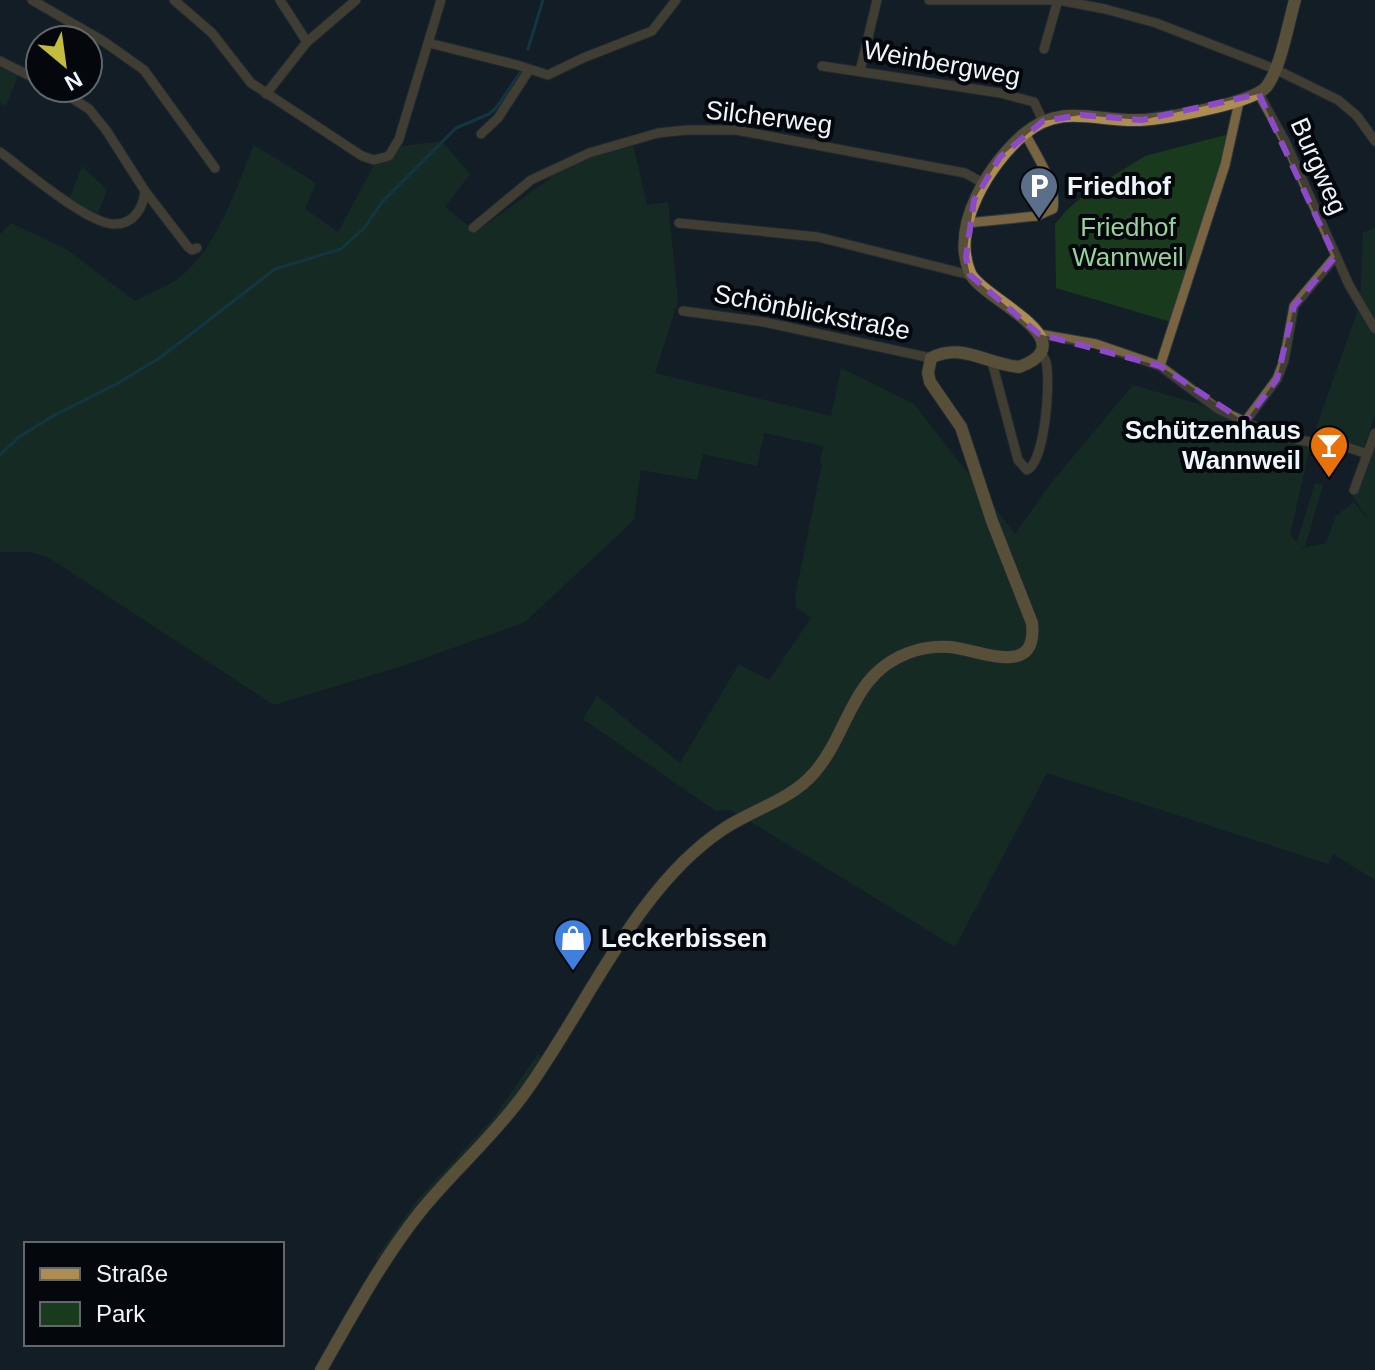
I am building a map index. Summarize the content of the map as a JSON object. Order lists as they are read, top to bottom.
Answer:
{
  "streets": {
    "street": [
      "Weinbergweg",
      "Silcherweg",
      "Burgweg",
      "Schönblickstraße"
    ]
  },
  "parks": ["Friedhof Wannweil"],
  "places": {
    "parking": ["Friedhof"],
    "bar": ["Schützenhaus Wannweil"],
    "shop": ["Leckerbissen"]
  },
  "legend": ["Straße", "Park"],
  "north": "bottom right"
}
